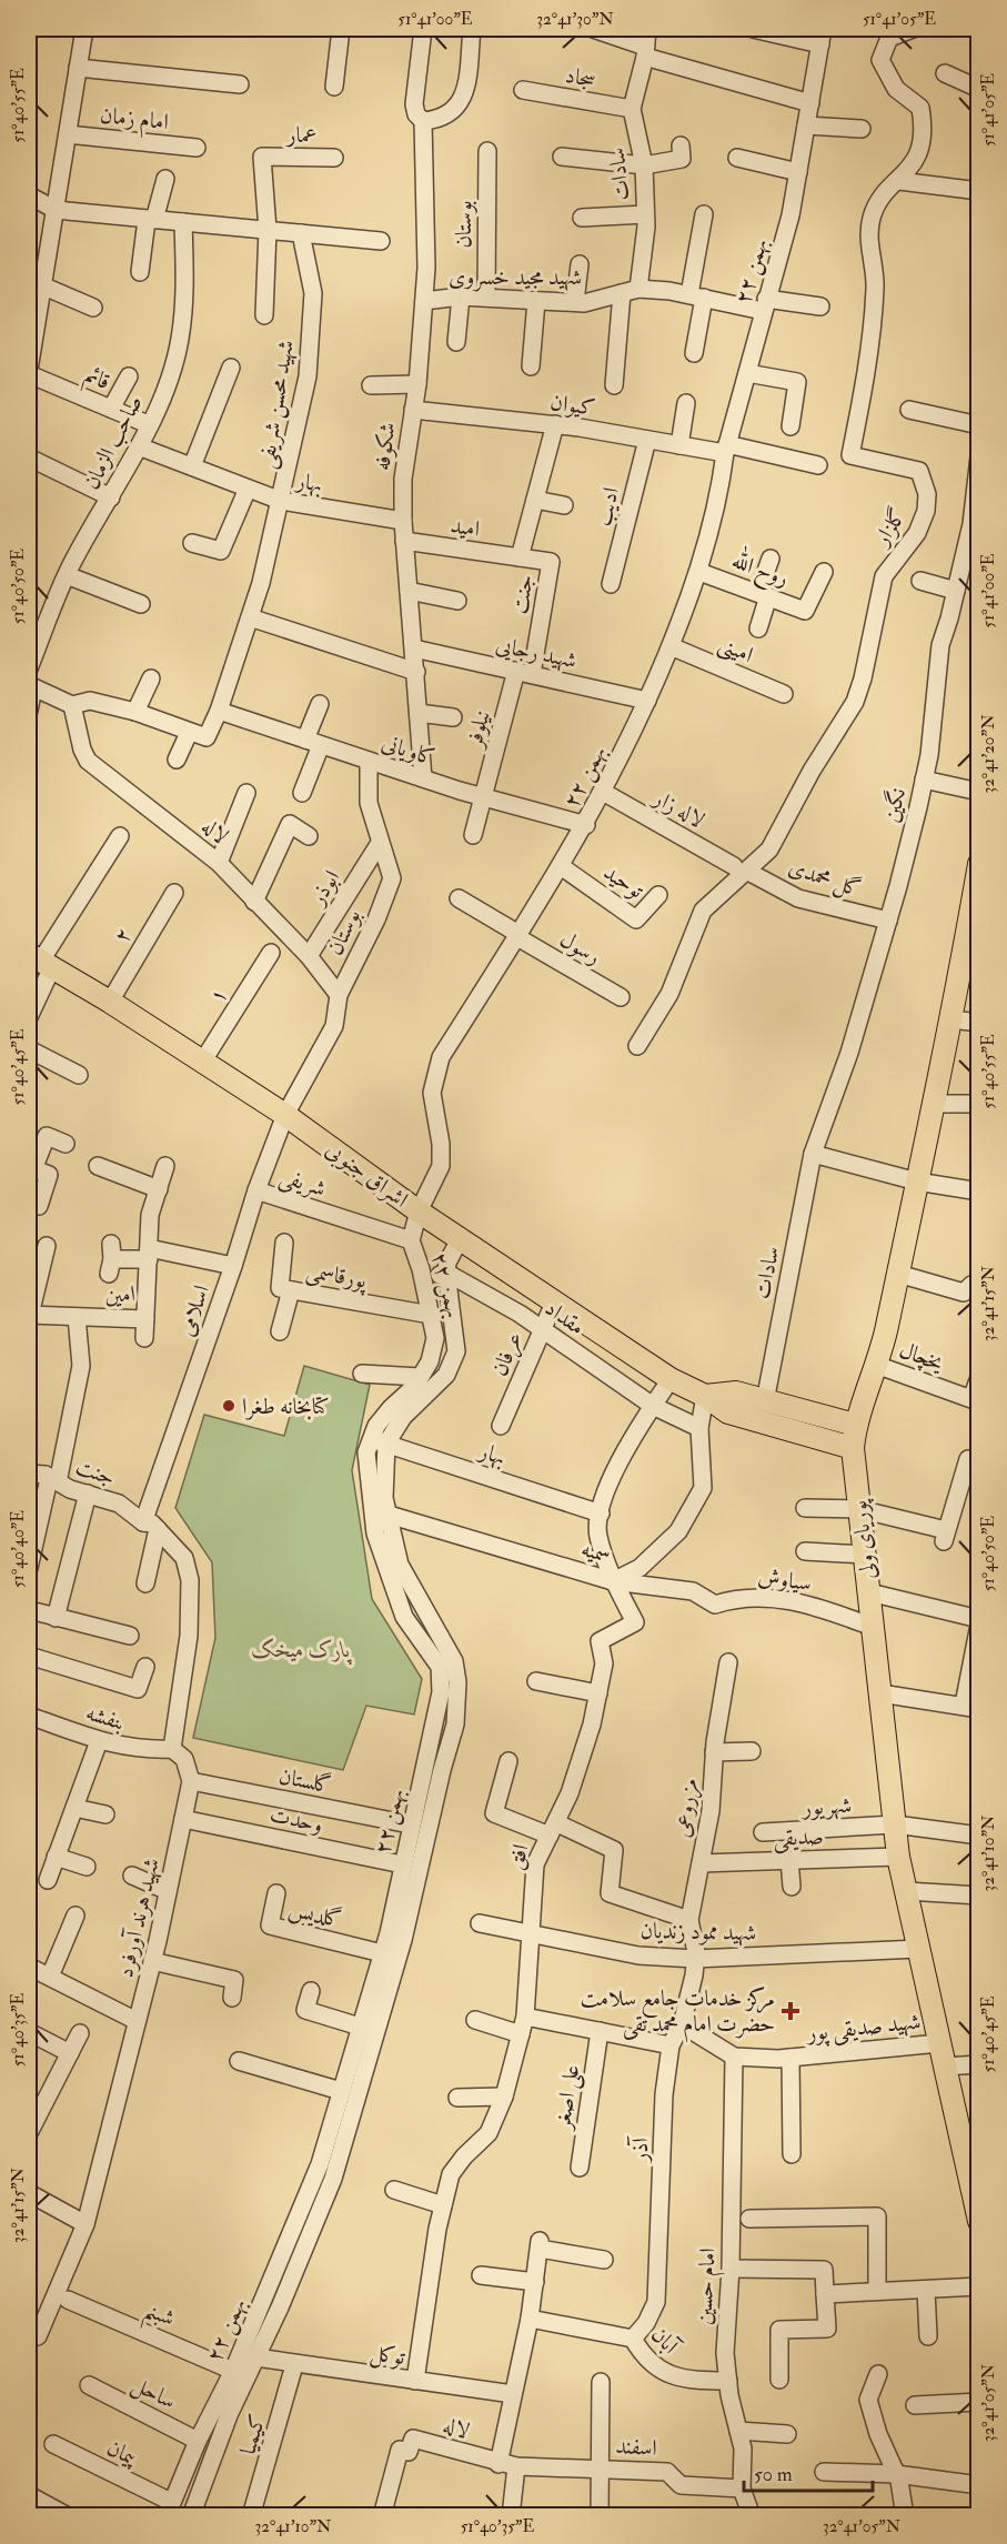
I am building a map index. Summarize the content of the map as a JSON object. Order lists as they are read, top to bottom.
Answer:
{
  "streets": {
    "main road": ["اشراق جنوبی", "پوریای ولی"],
    "street": [
      "سجاد",
      "امام زمان",
      "عمار",
      "سادات",
      "بوستان",
      "۲۲ بهمن",
      "شهید مجید خسروی",
      "قائم",
      "شهید محسن شریفی",
      "کیوان",
      "صاحب الزمان",
      "شکوفه",
      "بهار",
      "ادیب",
      "امید",
      "گلزار",
      "روح الله",
      "جنت",
      "امینی",
      "شهید رجایی",
      "نیلوفر",
      "کاویانی",
      "نگین",
      "لاله زار",
      "لاله",
      "گل محمدی",
      "توحید",
      "ابوذر",
      "۲",
      "رسول",
      "۱",
      "شریفی",
      "پورقاسمی",
      "امین",
      "اسلامی",
      "مقداد",
      "عرفان",
      "یخچال",
      "سمیه",
      "سیاوش",
      "بنفشه",
      "گلستان",
      "شهریور",
      "مزروعی",
      "وحدت",
      "صدیقی",
      "افق",
      "گلدیس",
      "شهید هرند آورفرد",
      "شهید ممود زندیان",
      "شهید صدیقی پور",
      "علی اصغر",
      "آذر",
      "امام حسین",
      "شبنم",
      "آبان",
      "توکل",
      "ساحل",
      "کیمیا",
      "اسفند",
      "پیمان"
    ]
  },
  "crossings": [
    ["سجاد", "سادات"],
    ["سادات", "شهید مجید خسروی"],
    ["سادات", "نگین"],
    ["بوستان", "شهید مجید خسروی"],
    ["بوستان", "کاویانی"],
    ["بوستان", "لاله"],
    ["بوستان", "ابوذر"],
    ["بوستان", "اشراق جنوبی"],
    ["بوستان", "اسلامی"],
    ["۲۲ بهمن", "شهید مجید خسروی"],
    ["۲۲ بهمن", "کیوان"],
    ["۲۲ بهمن", "بهار"],
    ["۲۲ بهمن", "روح الله"],
    ["۲۲ بهمن", "امینی"],
    ["۲۲ بهمن", "شهید رجایی"],
    ["۲۲ بهمن", "کاویانی"],
    ["۲۲ بهمن", "لاله زار"],
    ["۲۲ بهمن", "توحید"],
    ["۲۲ بهمن", "رسول"],
    ["۲۲ بهمن", "اشراق جنوبی"],
    ["۲۲ بهمن", "شریفی"],
    ["۲۲ بهمن", "پورقاسمی"],
    ["۲۲ بهمن", "مقداد"],
    ["۲۲ بهمن", "سمیه"],
    ["۲۲ بهمن", "گلستان"],
    ["۲۲ بهمن", "وحدت"],
    ["۲۲ بهمن", "گلدیس"],
    ["۲۲ بهمن", "شبنم"],
    ["۲۲ بهمن", "توکل"],
    ["۲۲ بهمن", "ساحل"],
    ["۲۲ بهمن", "پیمان"],
    ["شهید مجید خسروی", "شکوفه"],
    ["قائم", "صاحب الزمان"],
    ["شهید محسن شریفی", "بهار"],
    ["شهید محسن شریفی", "کاویانی"],
    ["کیوان", "شکوفه"],
    ["کیوان", "ادیب"],
    ["صاحب الزمان", "بهار"],
    ["شکوفه", "بهار"],
    ["شکوفه", "امید"],
    ["شکوفه", "شهید رجایی"],
    ["شکوفه", "کاویانی"],
    ["بهار", "افق"],
    ["امید", "جنت"],
    ["گلزار", "لاله زار"],
    ["گلزار", "گل محمدی"],
    ["جنت", "شهید رجایی"],
    ["جنت", "نیلوفر"],
    ["جنت", "اسلامی"],
    ["شهید رجایی", "نیلوفر"],
    ["نیلوفر", "کاویانی"],
    ["نگین", "گل محمدی"],
    ["لاله زار", "گل محمدی"],
    ["لاله", "ابوذر"],
    ["لاله", "اسفند"],
    ["۲", "اشراق جنوبی"],
    ["۱", "اشراق جنوبی"],
    ["اشراق جنوبی", "اسلامی"],
    ["اشراق جنوبی", "عرفان"],
    ["اشراق جنوبی", "پوریای ولی"],
    ["اشراق جنوبی", "سمیه"],
    ["اشراق جنوبی", "افق"],
    ["شریفی", "اسلامی"],
    ["مقداد", "عرفان"],
    ["مقداد", "سمیه"],
    ["مقداد", "افق"],
    ["یخچال", "پوریای ولی"],
    ["پوریای ولی", "سیاوش"],
    ["پوریای ولی", "شهریور"],
    ["پوریای ولی", "صدیقی"],
    ["پوریای ولی", "شهید ممود زندیان"],
    ["پوریای ولی", "شهید صدیقی پور"],
    ["سمیه", "سیاوش"],
    ["سمیه", "افق"],
    ["سیاوش", "افق"],
    ["گلستان", "شهید هرند آورفرد"],
    ["مزروعی", "صدیقی"],
    ["مزروعی", "شهید ممود زندیان"],
    ["مزروعی", "آذر"],
    ["وحدت", "شهید هرند آورفرد"],
    ["افق", "شهید ممود زندیان"],
    ["افق", "توکل"],
    ["شهید ممود زندیان", "آذر"],
    ["شهید صدیقی پور", "امام حسین"],
    ["آذر", "آبان"],
    ["امام حسین", "آبان"],
    ["امام حسین", "اسفند"],
    ["توکل", "کیمیا"]
  ],
  "parks": ["پارک میخک"],
  "places": {
    "other": ["کتابخانه طغرا"],
    "health": ["مرکز خدمات جامع سلامت حضرت امام محمد تقی"]
  },
  "scale_bar": "50 m",
  "coordinates": [
    "51°41'00\"E",
    "32°41'30\"N",
    "51°41'05\"E",
    "51°40'55\"E",
    "51°40'50\"E",
    "32°41'20\"N",
    "51°40'45\"E",
    "32°41'15\"N",
    "51°40'40\"E",
    "32°41'10\"N",
    "51°40'35\"E",
    "32°41'05\"N"
  ]
}
